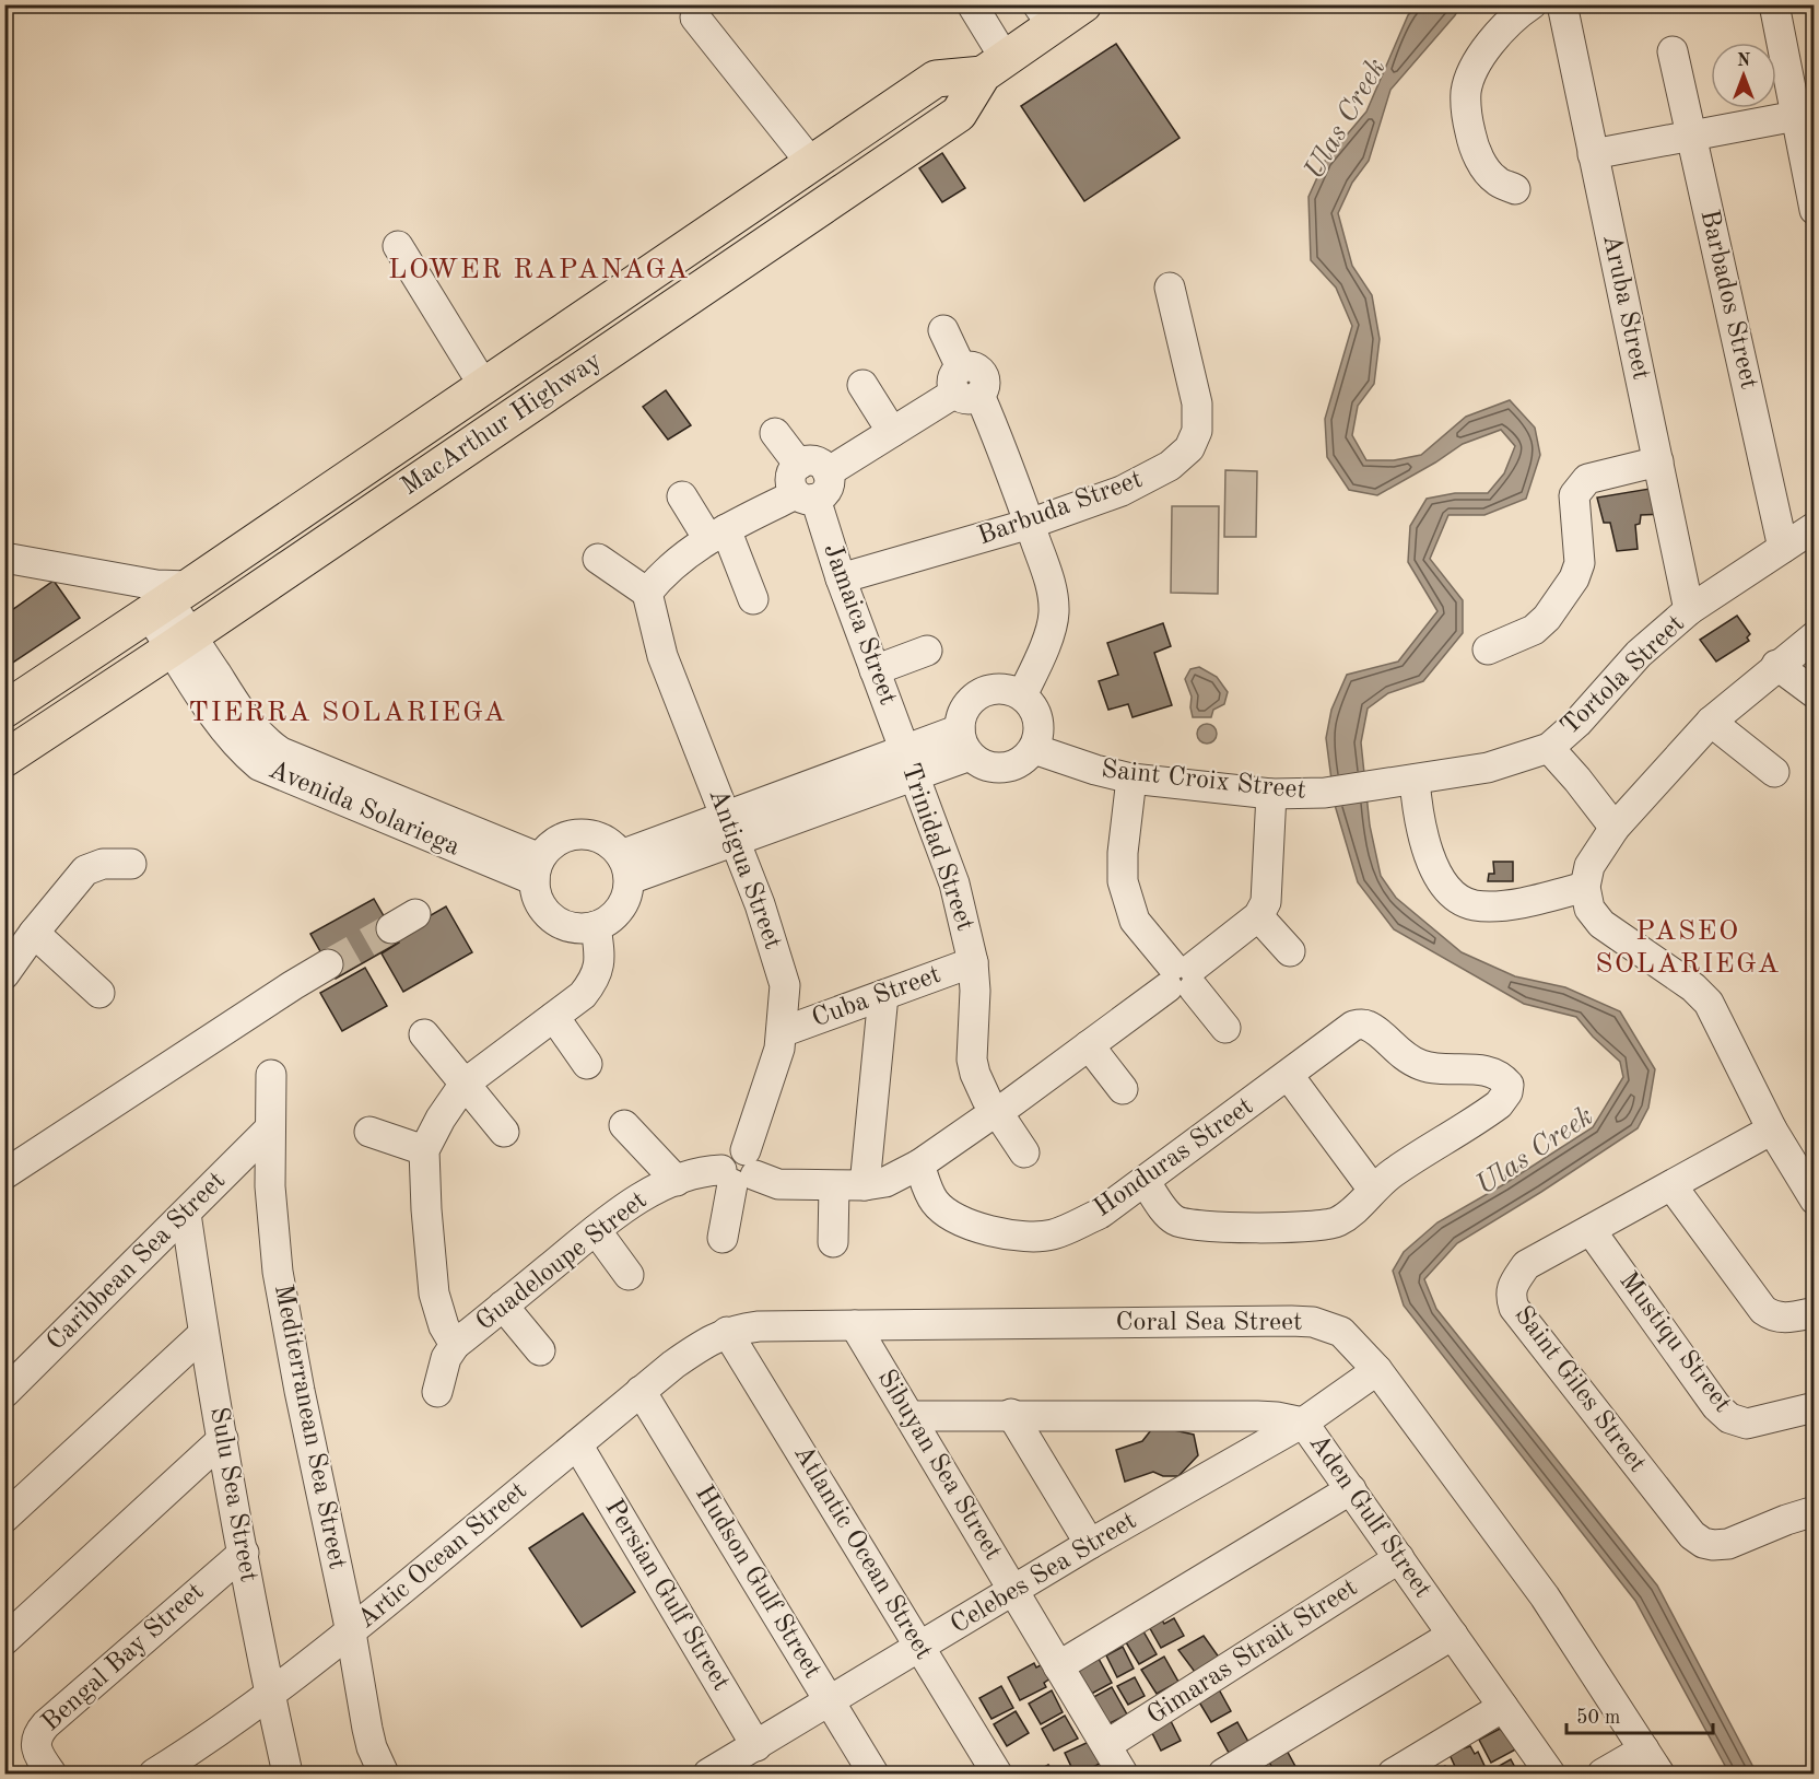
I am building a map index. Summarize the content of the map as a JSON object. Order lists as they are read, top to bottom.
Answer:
{
  "streets": {
    "highway": ["MacArthur Highway"],
    "street": [
      "Barbados Street",
      "Aruba Street",
      "Barbuda Street",
      "Jamaica Street",
      "Tortola Street",
      "Saint Croix Street",
      "Avenida Solariega",
      "Trinidad Street",
      "Antigua Street",
      "Cuba Street",
      "Honduras Street",
      "Caribbean Sea Street",
      "Guadeloupe Street",
      "Coral Sea Street",
      "Mustiqu Street",
      "Saint Giles Street",
      "Mediterranean Sea Street",
      "Sibuyan Sea Street",
      "Sulu Sea Street",
      "Aden Gulf Street",
      "Atlantic Ocean Street",
      "Artic Ocean Street",
      "Celebes Sea Street",
      "Hudson Gulf Street",
      "Persian Gulf Street",
      "Gimaras Strait Street",
      "Bengal Bay Street"
    ]
  },
  "crossings": [
    ["Barbados Street", "Tortola Street"],
    ["Aruba Street", "Tortola Street"],
    ["MacArthur Highway", "Avenida Solariega"],
    ["Barbuda Street", "Jamaica Street"],
    ["Jamaica Street", "Trinidad Street"],
    ["Tortola Street", "Saint Croix Street"],
    ["Trinidad Street", "Cuba Street"],
    ["Antigua Street", "Cuba Street"],
    ["Antigua Street", "Guadeloupe Street"],
    ["Caribbean Sea Street", "Mediterranean Sea Street"],
    ["Caribbean Sea Street", "Sulu Sea Street"],
    ["Coral Sea Street", "Sibuyan Sea Street"],
    ["Coral Sea Street", "Atlantic Ocean Street"],
    ["Coral Sea Street", "Artic Ocean Street"],
    ["Coral Sea Street", "Celebes Sea Street"],
    ["Mustiqu Street", "Saint Giles Street"],
    ["Mediterranean Sea Street", "Artic Ocean Street"],
    ["Sibuyan Sea Street", "Aden Gulf Street"],
    ["Sibuyan Sea Street", "Celebes Sea Street"],
    ["Sibuyan Sea Street", "Gimaras Strait Street"],
    ["Sulu Sea Street", "Artic Ocean Street"],
    ["Sulu Sea Street", "Bengal Bay Street"],
    ["Aden Gulf Street", "Celebes Sea Street"],
    ["Aden Gulf Street", "Gimaras Strait Street"],
    ["Atlantic Ocean Street", "Artic Ocean Street"],
    ["Atlantic Ocean Street", "Celebes Sea Street"],
    ["Artic Ocean Street", "Hudson Gulf Street"],
    ["Artic Ocean Street", "Persian Gulf Street"],
    ["Celebes Sea Street", "Hudson Gulf Street"],
    ["Celebes Sea Street", "Persian Gulf Street"]
  ],
  "districts": ["LOWER RAPANAGA", "TIERRA SOLARIEGA", "PASEO SOLARIEGA"],
  "water": ["Ulas Creek"],
  "scale_bar": "50 m",
  "north": "top"
}
